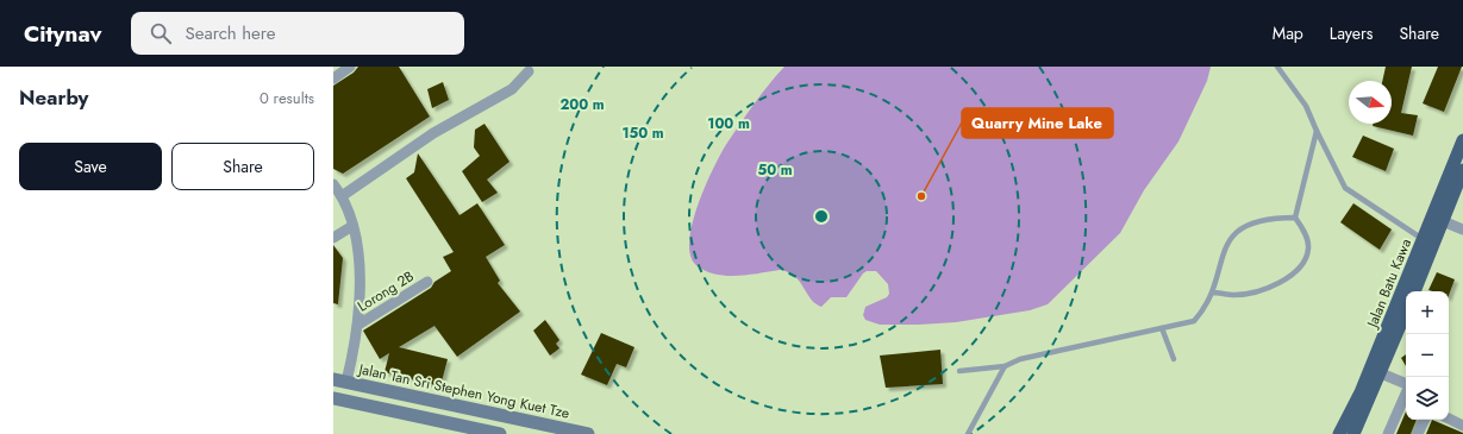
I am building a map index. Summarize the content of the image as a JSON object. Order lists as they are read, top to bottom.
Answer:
{
  "streets": {
    "highway": ["Jalan Batu Kawa"],
    "main road": ["Jalan Tan Sri Stephen Yong Kuet Tze"],
    "street": ["Lorong 2B"]
  },
  "places": ["Quarry Mine Lake"],
  "north": "right",
  "page": {
    "header": "Citynav",
    "search": "Search here",
    "nav": ["Map", "Layers", "Share"],
    "heading": ["Nearby", "0 results"],
    "buttons": ["Save", "Share"],
    "map_buttons": ["+", "−"]
  },
  "rings": [
    "200 m",
    "100 m",
    "150 m",
    "50 m"
  ]
}
